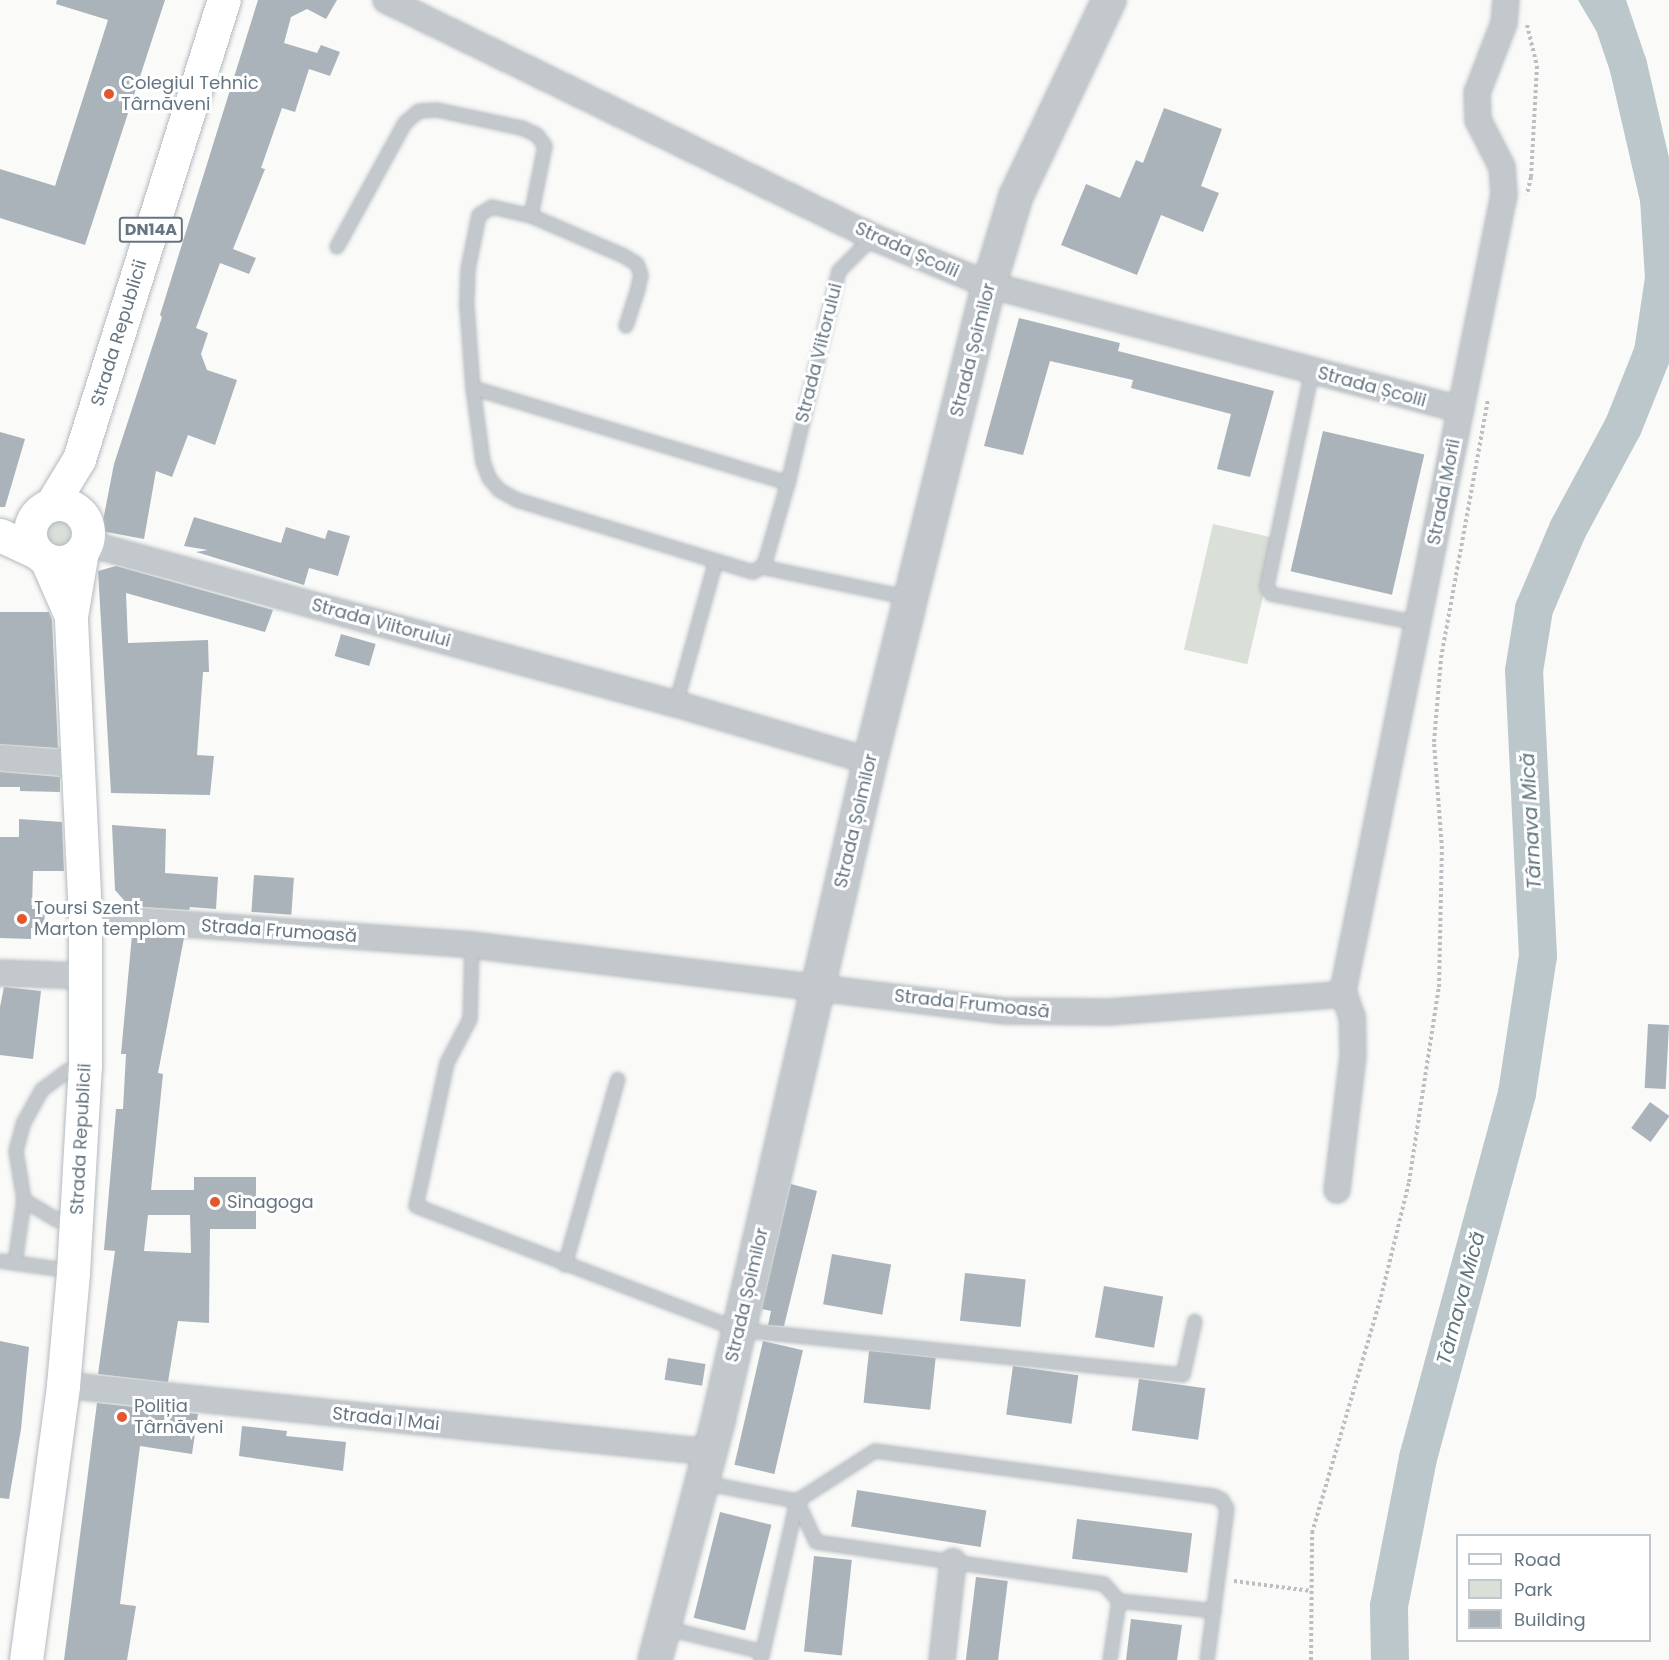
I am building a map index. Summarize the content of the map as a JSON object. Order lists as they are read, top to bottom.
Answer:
{
  "streets": {
    "main road": ["DN14A", "Strada Republicii"],
    "street": [
      "Strada Școlii",
      "Strada Șoimilor",
      "Strada Viitorului",
      "Strada Morii",
      "Strada Frumoasă",
      "Strada 1 Mai"
    ]
  },
  "crossings": [
    ["DN14A", "Strada Republicii"],
    ["DN14A", "Strada Viitorului"],
    ["Strada Școlii", "Strada Șoimilor"],
    ["Strada Școlii", "Strada Viitorului"],
    ["Strada Școlii", "Strada Morii"],
    ["Strada Republicii", "Strada Viitorului"],
    ["Strada Republicii", "Strada Frumoasă"],
    ["Strada Republicii", "Strada 1 Mai"],
    ["Strada Șoimilor", "Strada Viitorului"],
    ["Strada Șoimilor", "Strada Frumoasă"],
    ["Strada Șoimilor", "Strada 1 Mai"],
    ["Strada Morii", "Strada Frumoasă"]
  ],
  "water": ["Târnava Mică"],
  "places": [
    "Colegiul Tehnic Târnăveni",
    "Toursi Szent Marton templom",
    "Sinagoga",
    "Poliția Târnăveni"
  ],
  "legend": ["Road", "Park", "Building"]
}
